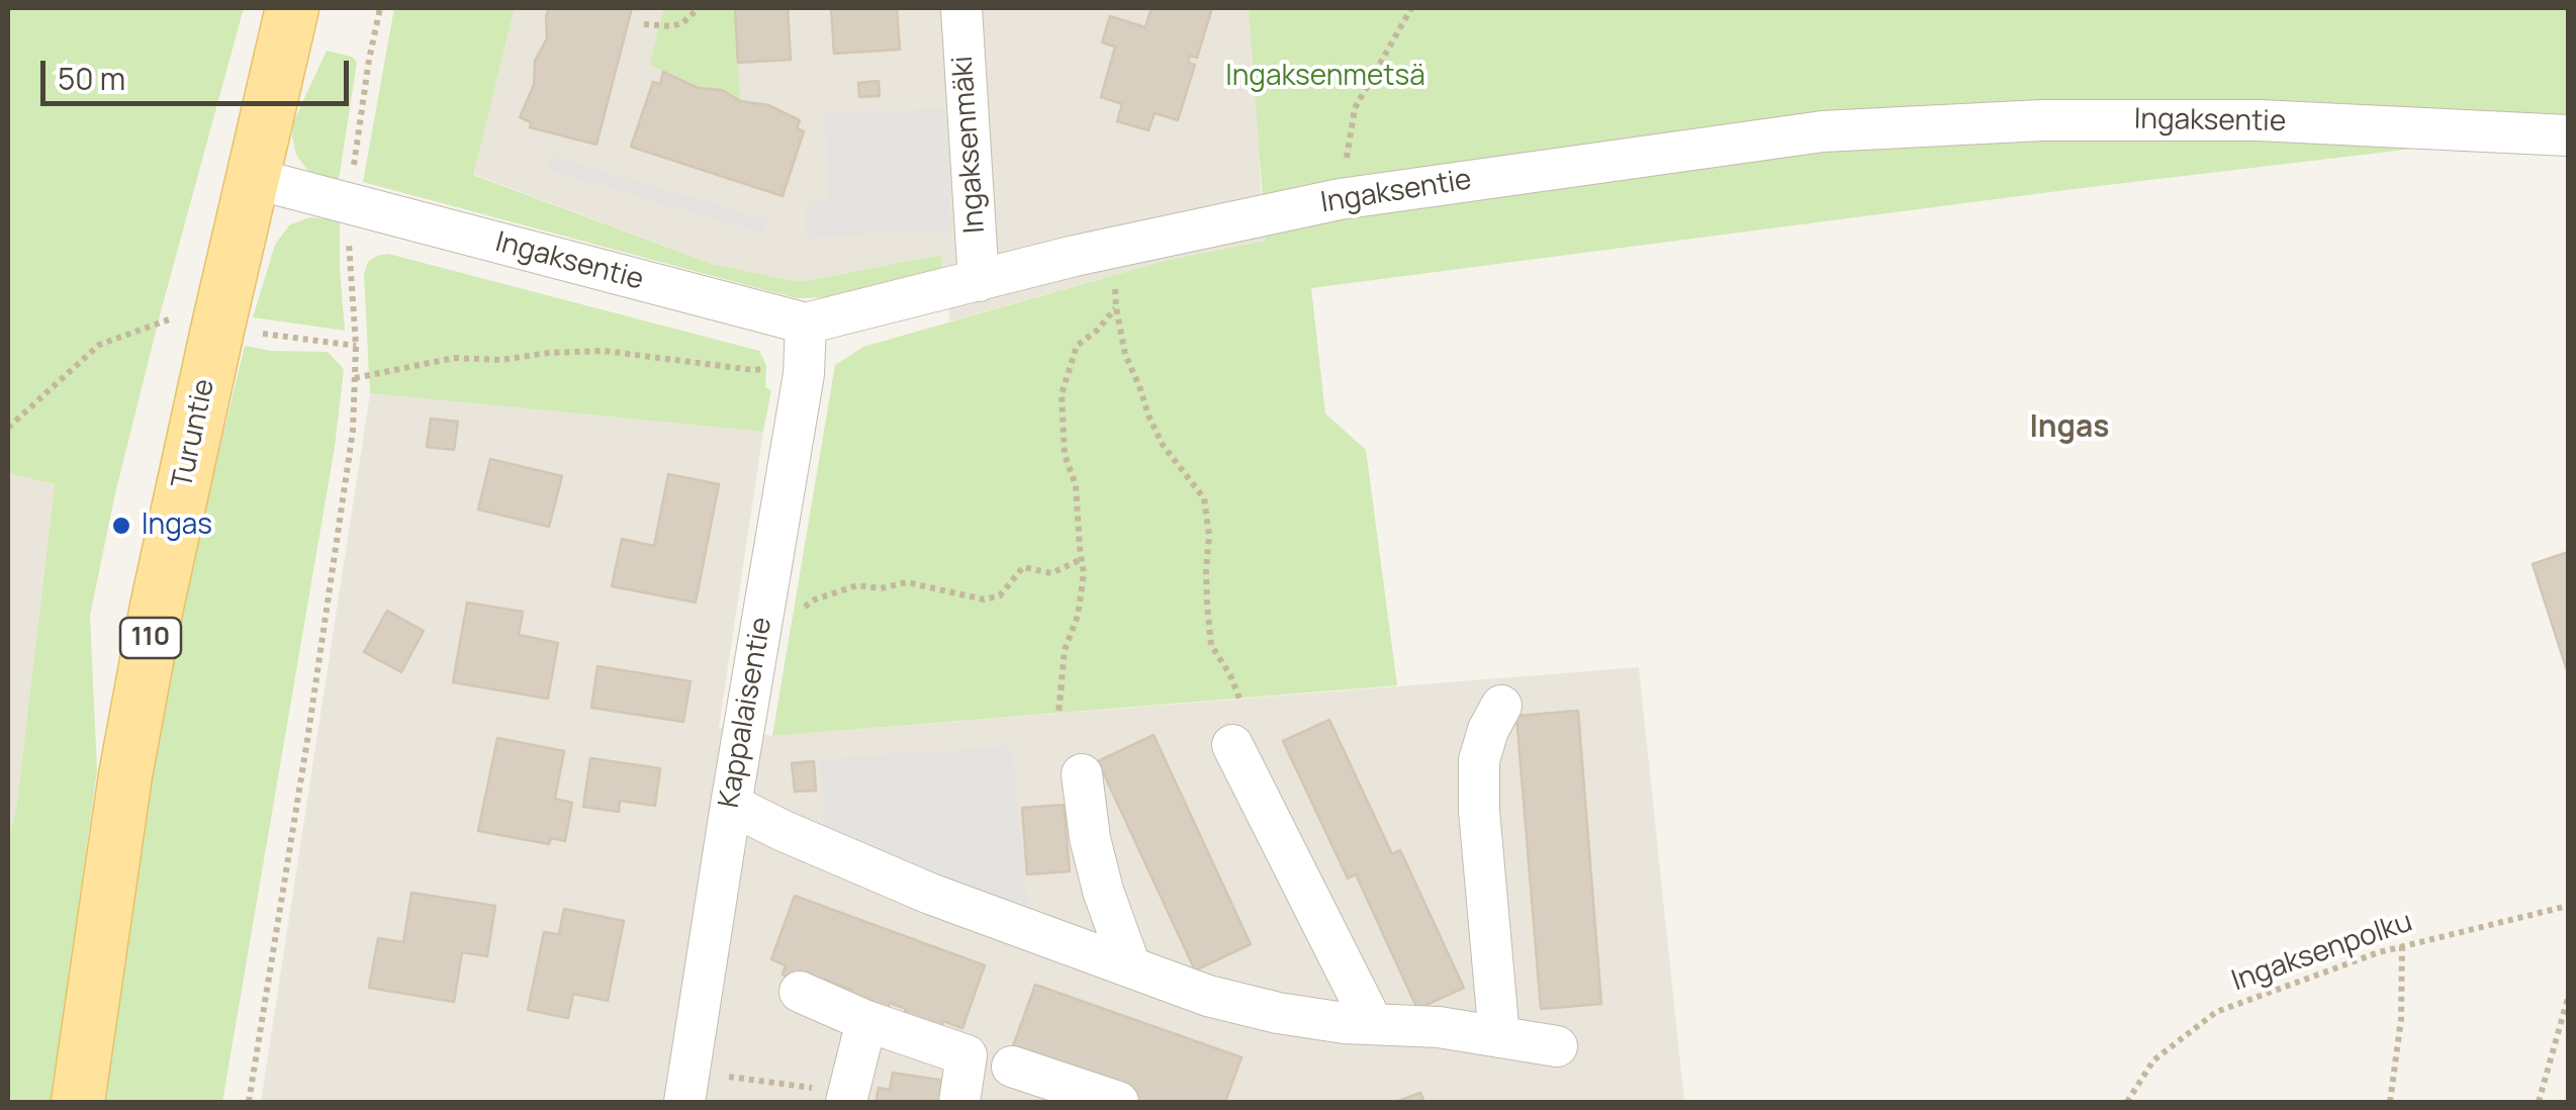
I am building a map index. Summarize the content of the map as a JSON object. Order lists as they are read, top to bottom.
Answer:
{
  "streets": {
    "main road": ["Turuntie", "110"],
    "street": ["Ingaksentie", "Ingaksenmäki", "Kappalaisentie"],
    "path": ["Ingaksenpolku"]
  },
  "crossings": [
    ["Ingaksentie", "Ingaksenmäki"],
    ["Ingaksentie", "Turuntie"],
    ["Ingaksentie", "Kappalaisentie"]
  ],
  "districts": ["Ingas"],
  "parks": ["Ingaksenmetsä"],
  "places": ["Ingas"],
  "scale_bar": "50 m"
}
